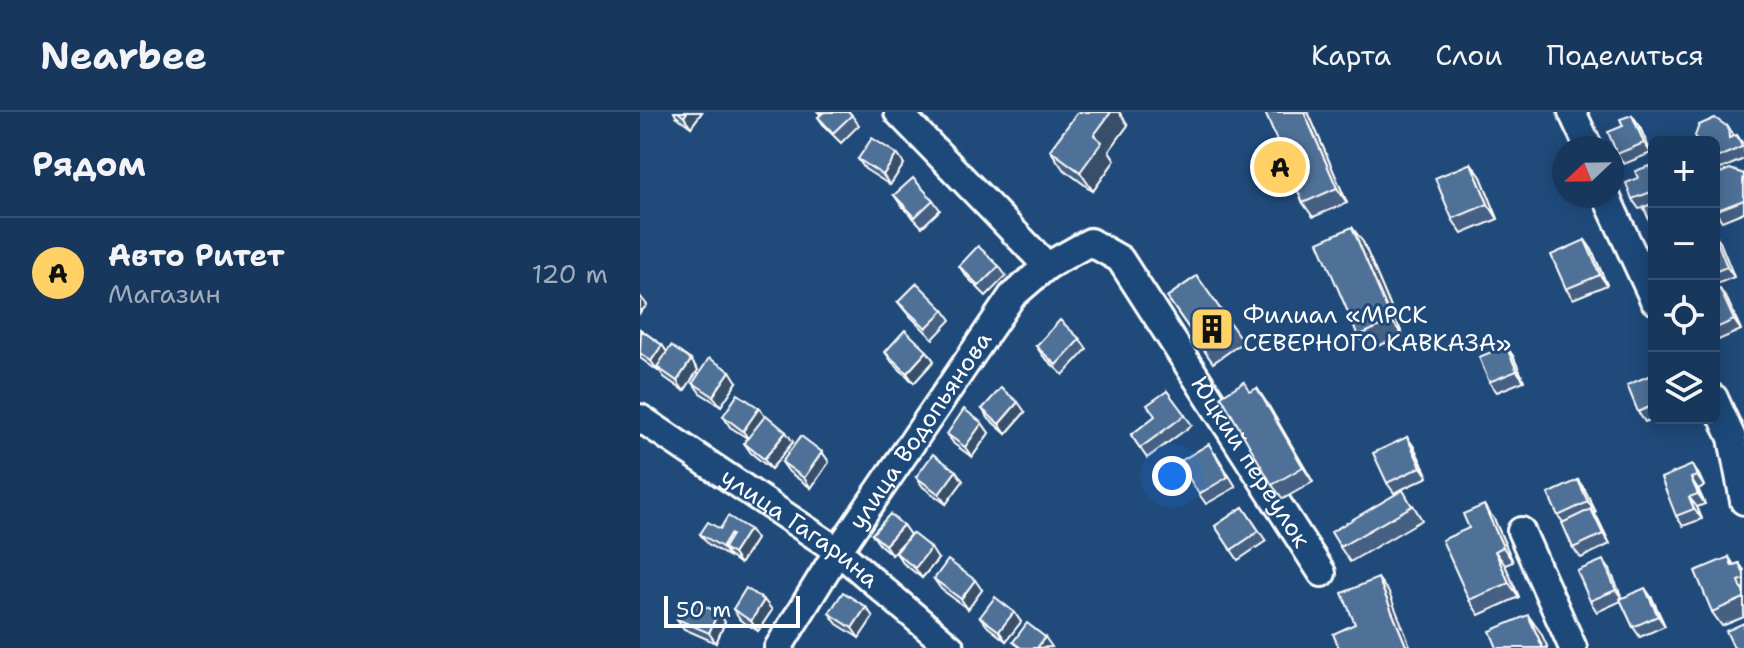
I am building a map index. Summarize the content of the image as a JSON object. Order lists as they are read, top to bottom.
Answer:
{
  "streets": {
    "street": ["улица Водопьянова", "Юцкий переулок", "улица Гагарина"]
  },
  "crossings": [
    ["улица Водопьянова", "Юцкий переулок"],
    ["улица Водопьянова", "улица Гагарина"]
  ],
  "places": {
    "building": ["Филиал «МРСК СЕВЕРНОГО КАВКАЗА»"]
  },
  "scale_bar": "50 m",
  "north": "left",
  "page": {
    "header": "Nearbee",
    "nav": ["Карта", "Слои", "Поделиться"],
    "heading": "Рядом",
    "map_buttons": ["+", "−"],
    "pins": "A",
    "list": [
      {
        "mark": "A",
        "name": "Авто Ритет",
        "note": "Магазин",
        "value": "120 m"
      }
    ],
    "scale": "50 m"
  }
}
